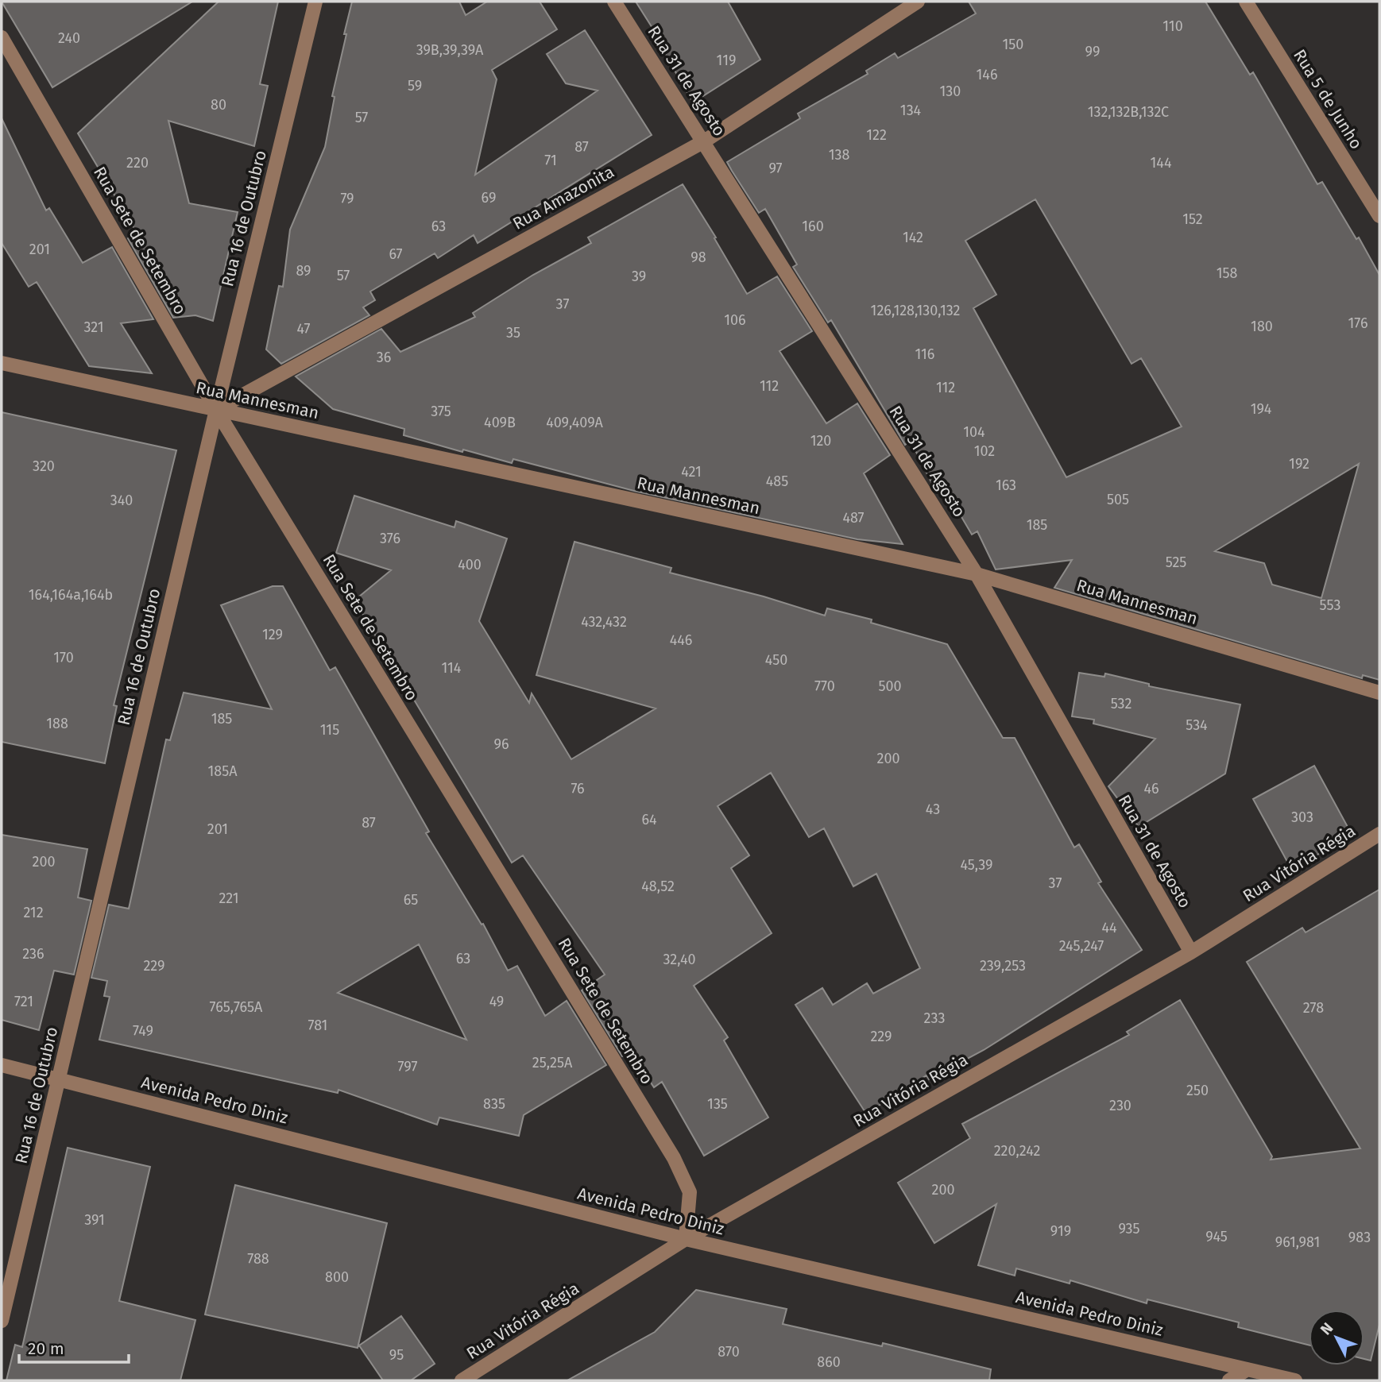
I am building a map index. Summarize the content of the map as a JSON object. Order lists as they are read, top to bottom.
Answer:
{
  "streets": {
    "street": [
      "Rua 31 de Agosto",
      "Rua 5 de Junho",
      "Rua Amazonita",
      "Rua 16 de Outubro",
      "Rua Sete de Setembro",
      "Rua Mannesman",
      "Rua Vitória Régia",
      "Avenida Pedro Diniz"
    ]
  },
  "crossings": [
    ["Rua 31 de Agosto", "Rua Amazonita"],
    ["Rua 31 de Agosto", "Rua Mannesman"],
    ["Rua 31 de Agosto", "Rua Vitória Régia"],
    ["Rua Amazonita", "Rua 16 de Outubro"],
    ["Rua Amazonita", "Rua Sete de Setembro"],
    ["Rua Amazonita", "Rua Mannesman"],
    ["Rua 16 de Outubro", "Rua Sete de Setembro"],
    ["Rua 16 de Outubro", "Rua Mannesman"],
    ["Rua 16 de Outubro", "Avenida Pedro Diniz"],
    ["Rua Sete de Setembro", "Rua Mannesman"],
    ["Rua Sete de Setembro", "Rua Vitória Régia"],
    ["Rua Sete de Setembro", "Avenida Pedro Diniz"],
    ["Rua Vitória Régia", "Avenida Pedro Diniz"]
  ],
  "house_numbers": [
    "110",
    "240",
    "150",
    "39B,39,39A",
    "99",
    "119",
    "146",
    "59",
    "130",
    "80",
    "134",
    "132,132B,132C",
    "57",
    "122",
    "87",
    "138",
    "71",
    "220",
    "144",
    "97",
    "69",
    "79",
    "152",
    "63",
    "160",
    "142",
    "201",
    "67",
    "98",
    "89",
    "158",
    "57",
    "39",
    "37",
    "126,128,130,132",
    "106",
    "176",
    "180",
    "321",
    "47",
    "35",
    "116",
    "36",
    "112",
    "112",
    "194",
    "375",
    "409B",
    "409,409A",
    "104",
    "120",
    "102",
    "192",
    "320",
    "421",
    "485",
    "163",
    "505",
    "340",
    "487",
    "185",
    "376",
    "525",
    "400",
    "164,164a,164b",
    "553",
    "432,432",
    "129",
    "446",
    "170",
    "450",
    "114",
    "770",
    "500",
    "532",
    "185",
    "188",
    "534",
    "115",
    "96",
    "200",
    "185A",
    "76",
    "46",
    "43",
    "303",
    "64",
    "87",
    "201",
    "200",
    "45,39",
    "37",
    "48,52",
    "221",
    "65",
    "212",
    "44",
    "245,247",
    "236",
    "63",
    "32,40",
    "229",
    "239,253",
    "721",
    "49",
    "765,765A",
    "278",
    "233",
    "781",
    "749",
    "229",
    "25,25A",
    "797",
    "250",
    "835",
    "135",
    "230",
    "220,242",
    "200",
    "391",
    "935",
    "919",
    "945",
    "983",
    "961,981",
    "788",
    "800",
    "870",
    "95",
    "860"
  ],
  "scale_bar": "20 m",
  "north": "top left"
}
